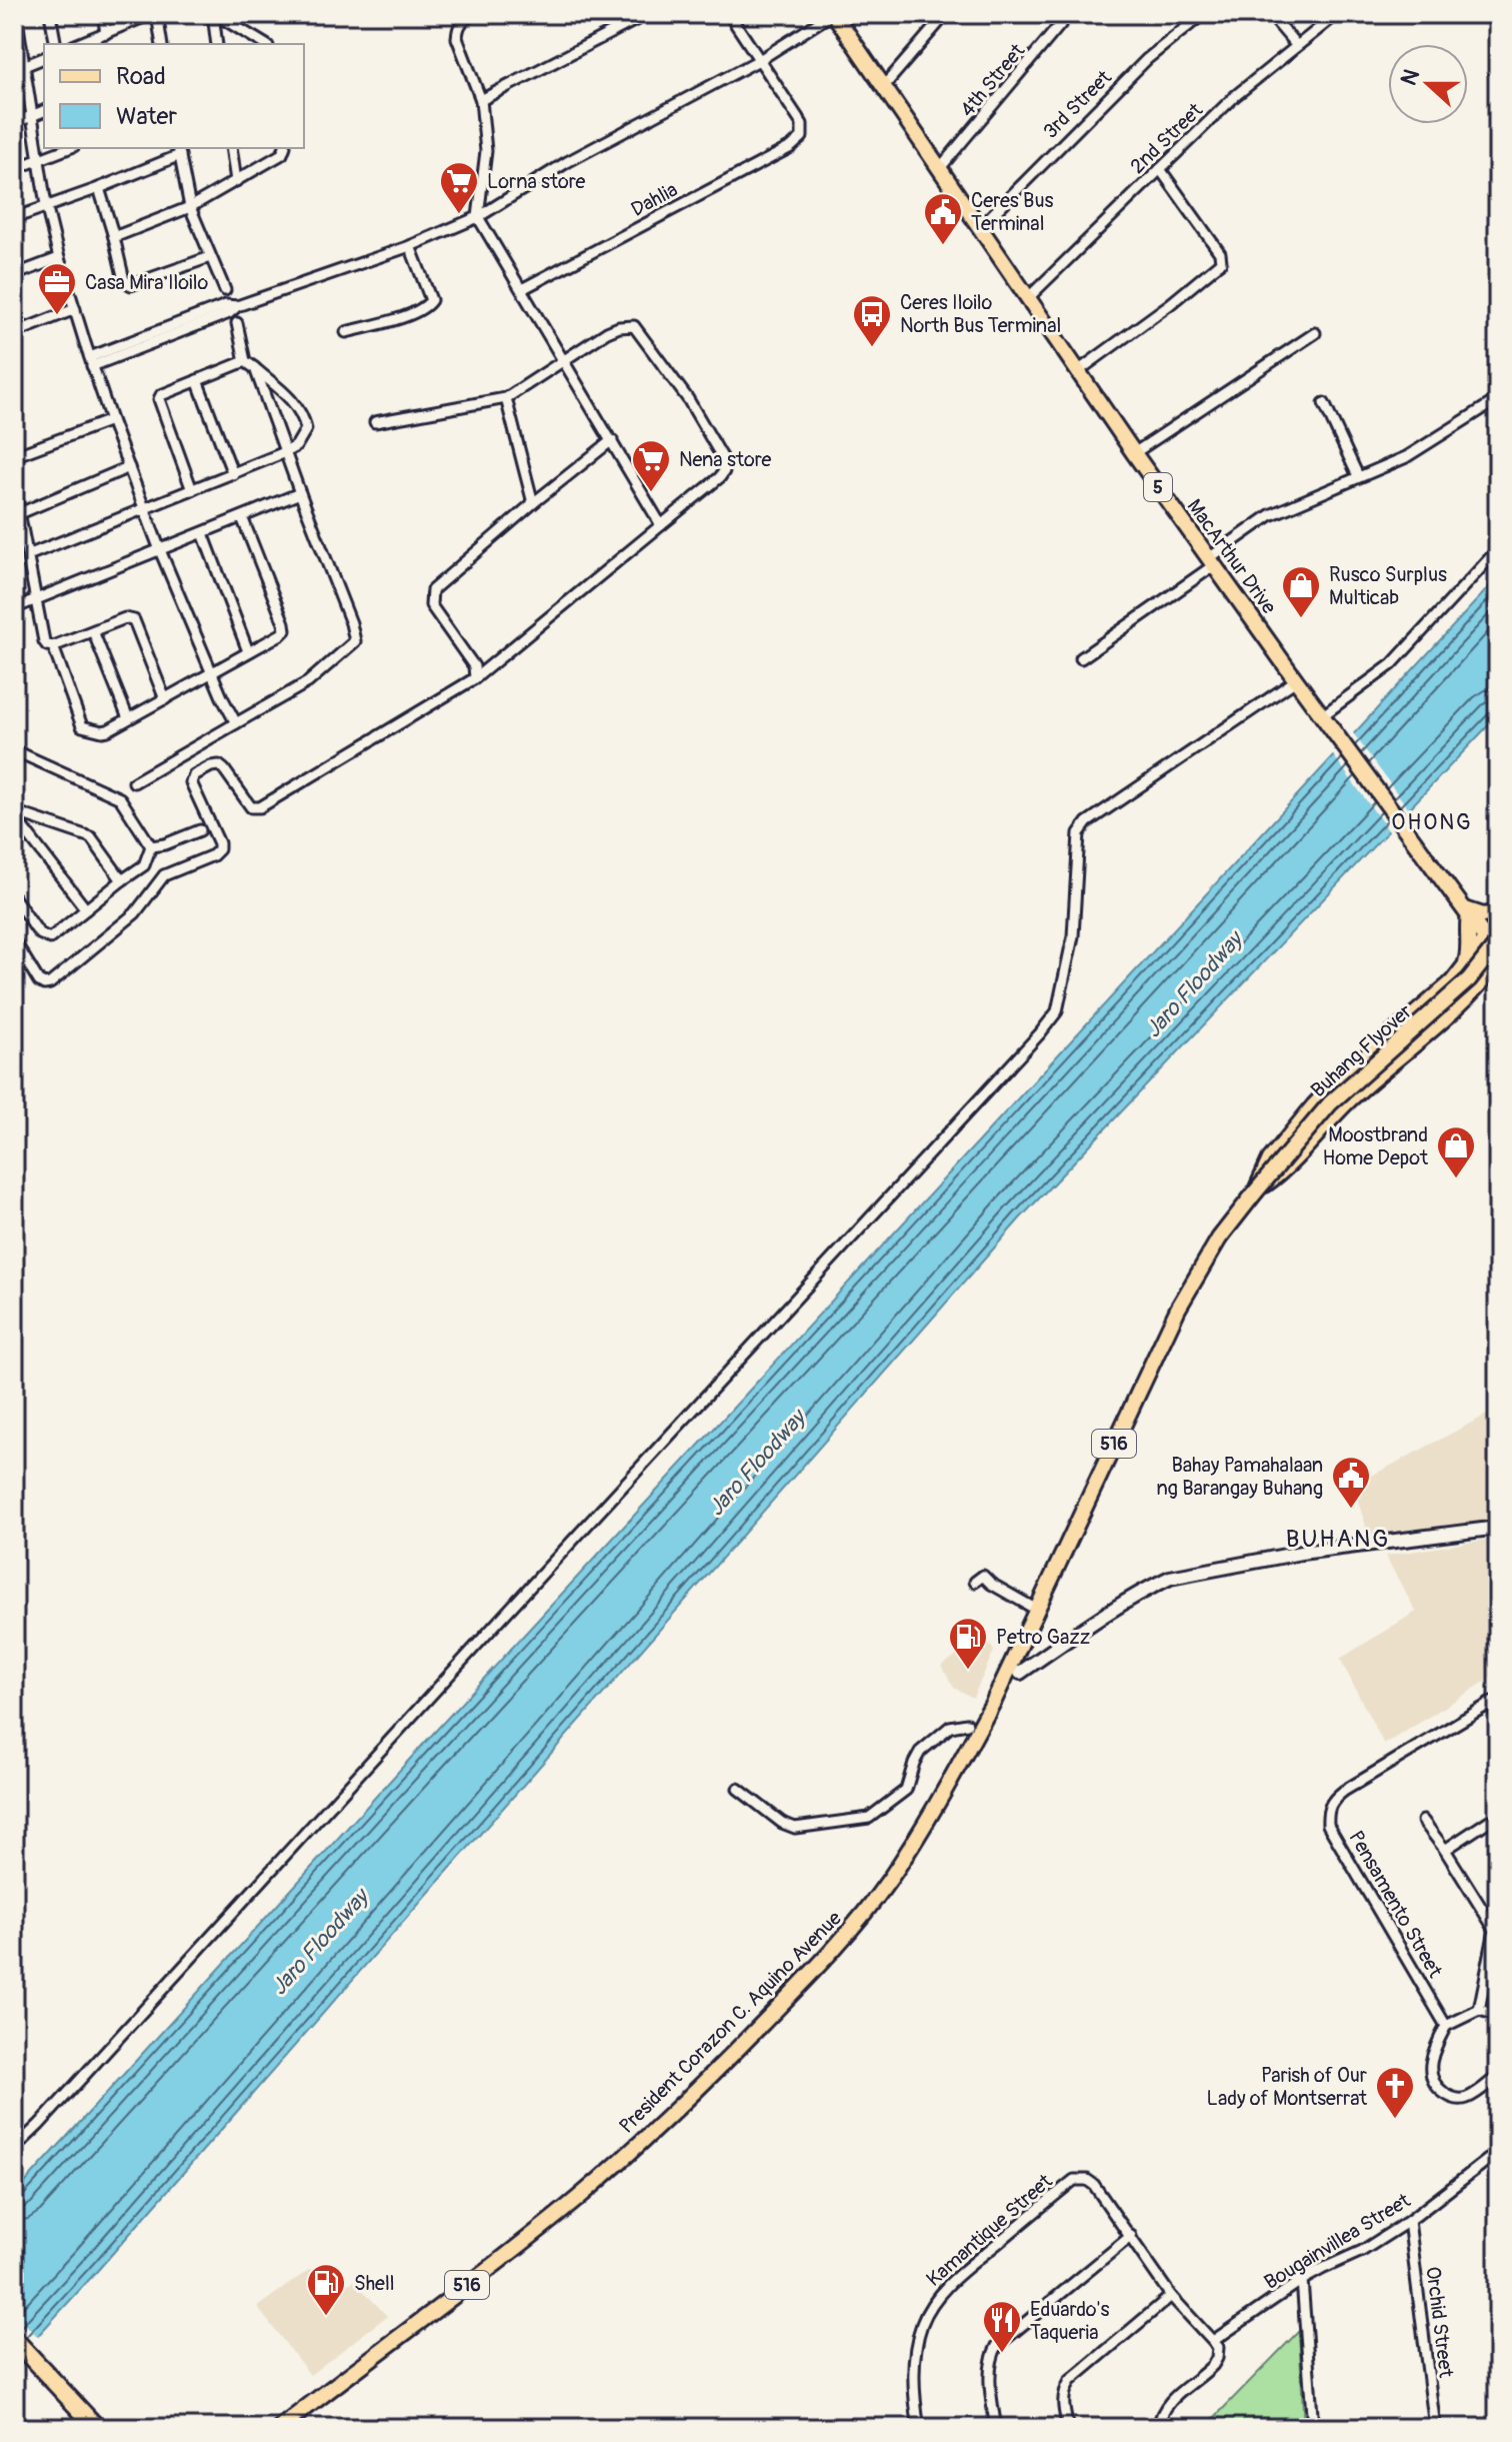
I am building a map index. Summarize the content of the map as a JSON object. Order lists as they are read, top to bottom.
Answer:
{
  "streets": {
    "main road": [
      "5",
      "MacArthur Drive",
      "Buhang Flyover",
      "516",
      "President Corazon C. Aquino Avenue"
    ],
    "street": [
      "4th Street",
      "3rd Street",
      "2nd Street",
      "Dahlia",
      "Pensamento Street",
      "Kamantique Street",
      "Bougainvillea Street",
      "Orchid Street"
    ]
  },
  "crossings": [
    ["4th Street", "MacArthur Drive"],
    ["3rd Street", "MacArthur Drive"],
    ["2nd Street", "MacArthur Drive"],
    ["MacArthur Drive", "Buhang Flyover"],
    ["MacArthur Drive", "President Corazon C. Aquino Avenue"],
    ["Buhang Flyover", "President Corazon C. Aquino Avenue"],
    ["Kamantique Street", "Bougainvillea Street"],
    ["Bougainvillea Street", "Orchid Street"]
  ],
  "districts": ["OHONG", "BUHANG"],
  "water": ["Jaro Floodway"],
  "places": {
    "supermarket": ["Lorna store", "Nena store"],
    "public building": ["Ceres Bus Terminal", "Bahay Pamahalaan ng Barangay Buhang"],
    "office": ["Casa Mira Iloilo"],
    "bus stop": ["Ceres Iloilo North Bus Terminal"],
    "shop": ["Rusco Surplus Multicab", "Moostbrand Home Depot"],
    "fuel station": ["Petro Gazz", "Shell"],
    "church": ["Parish of Our Lady of Montserrat"],
    "restaurant": ["Eduardo's Taqueria"]
  },
  "legend": ["Road", "Water"],
  "north": "left"
}
